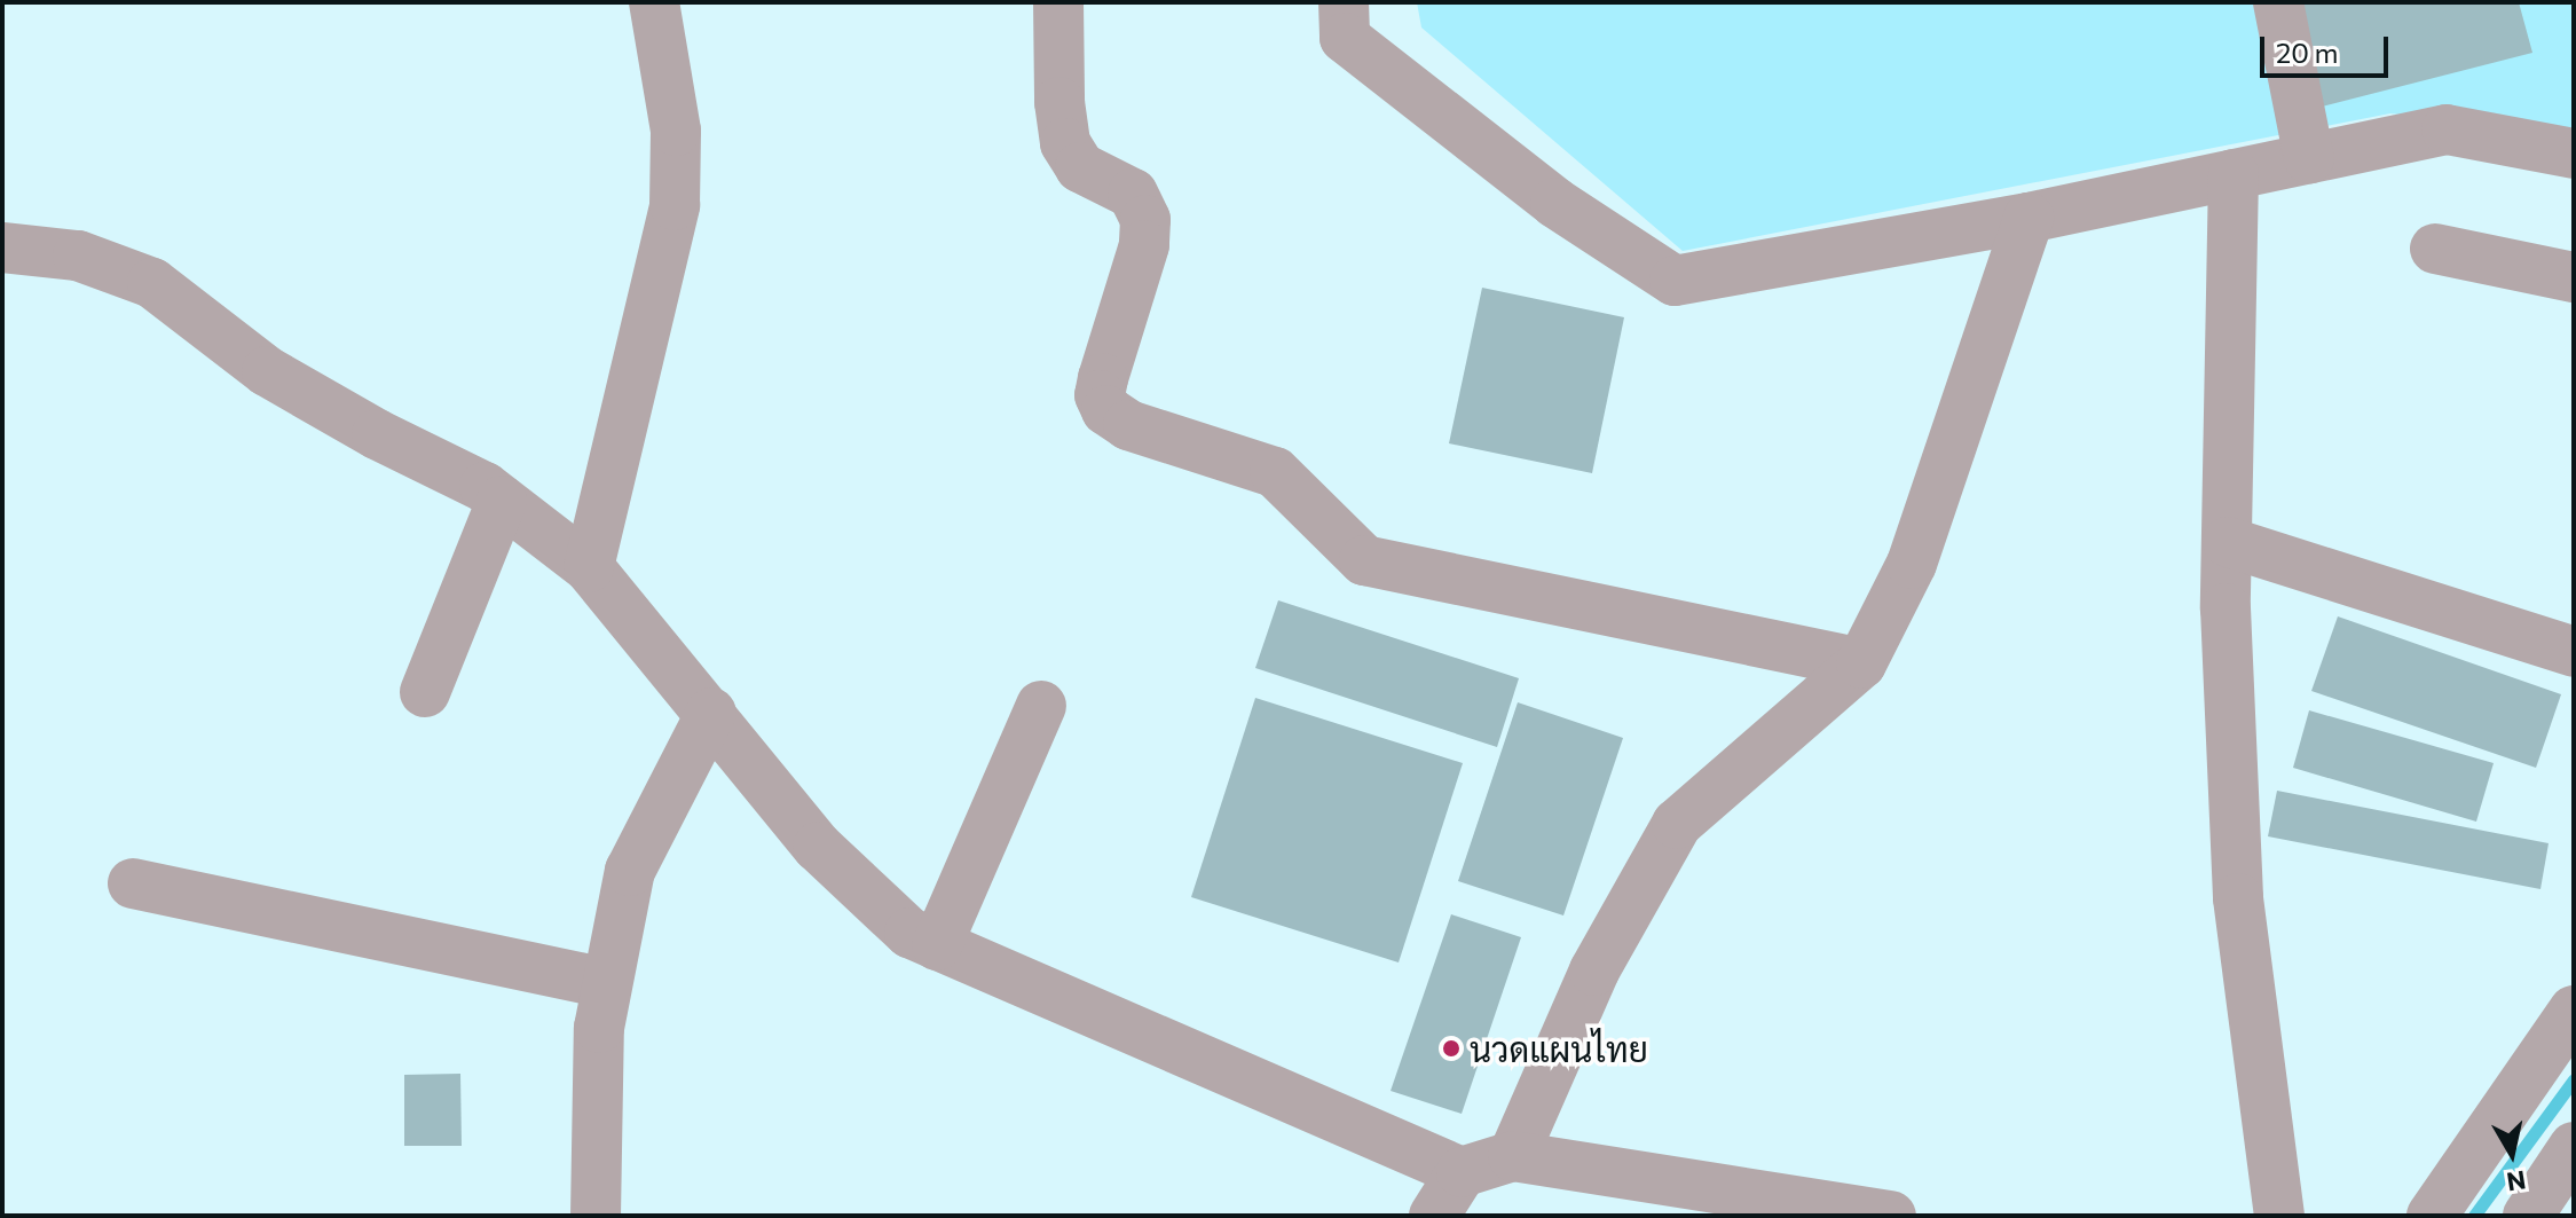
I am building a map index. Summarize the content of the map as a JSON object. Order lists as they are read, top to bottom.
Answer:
{
  "places": ["นวดแผนไทย"],
  "scale_bar": "20 m",
  "north": "bottom"
}
